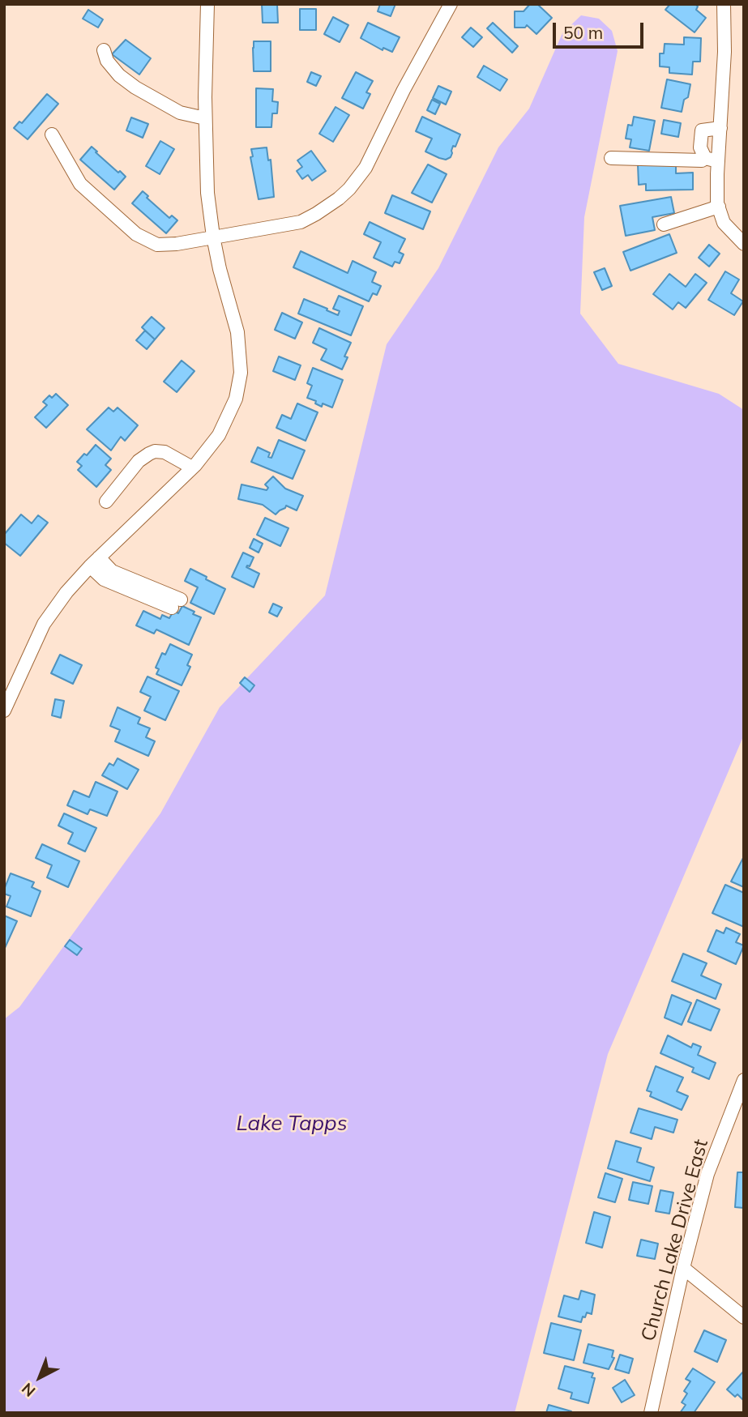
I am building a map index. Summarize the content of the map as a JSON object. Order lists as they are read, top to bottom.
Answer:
{
  "streets": {
    "street": ["Church Lake Drive East"]
  },
  "water": ["Lake Tapps"],
  "scale_bar": "50 m",
  "north": "bottom left"
}
